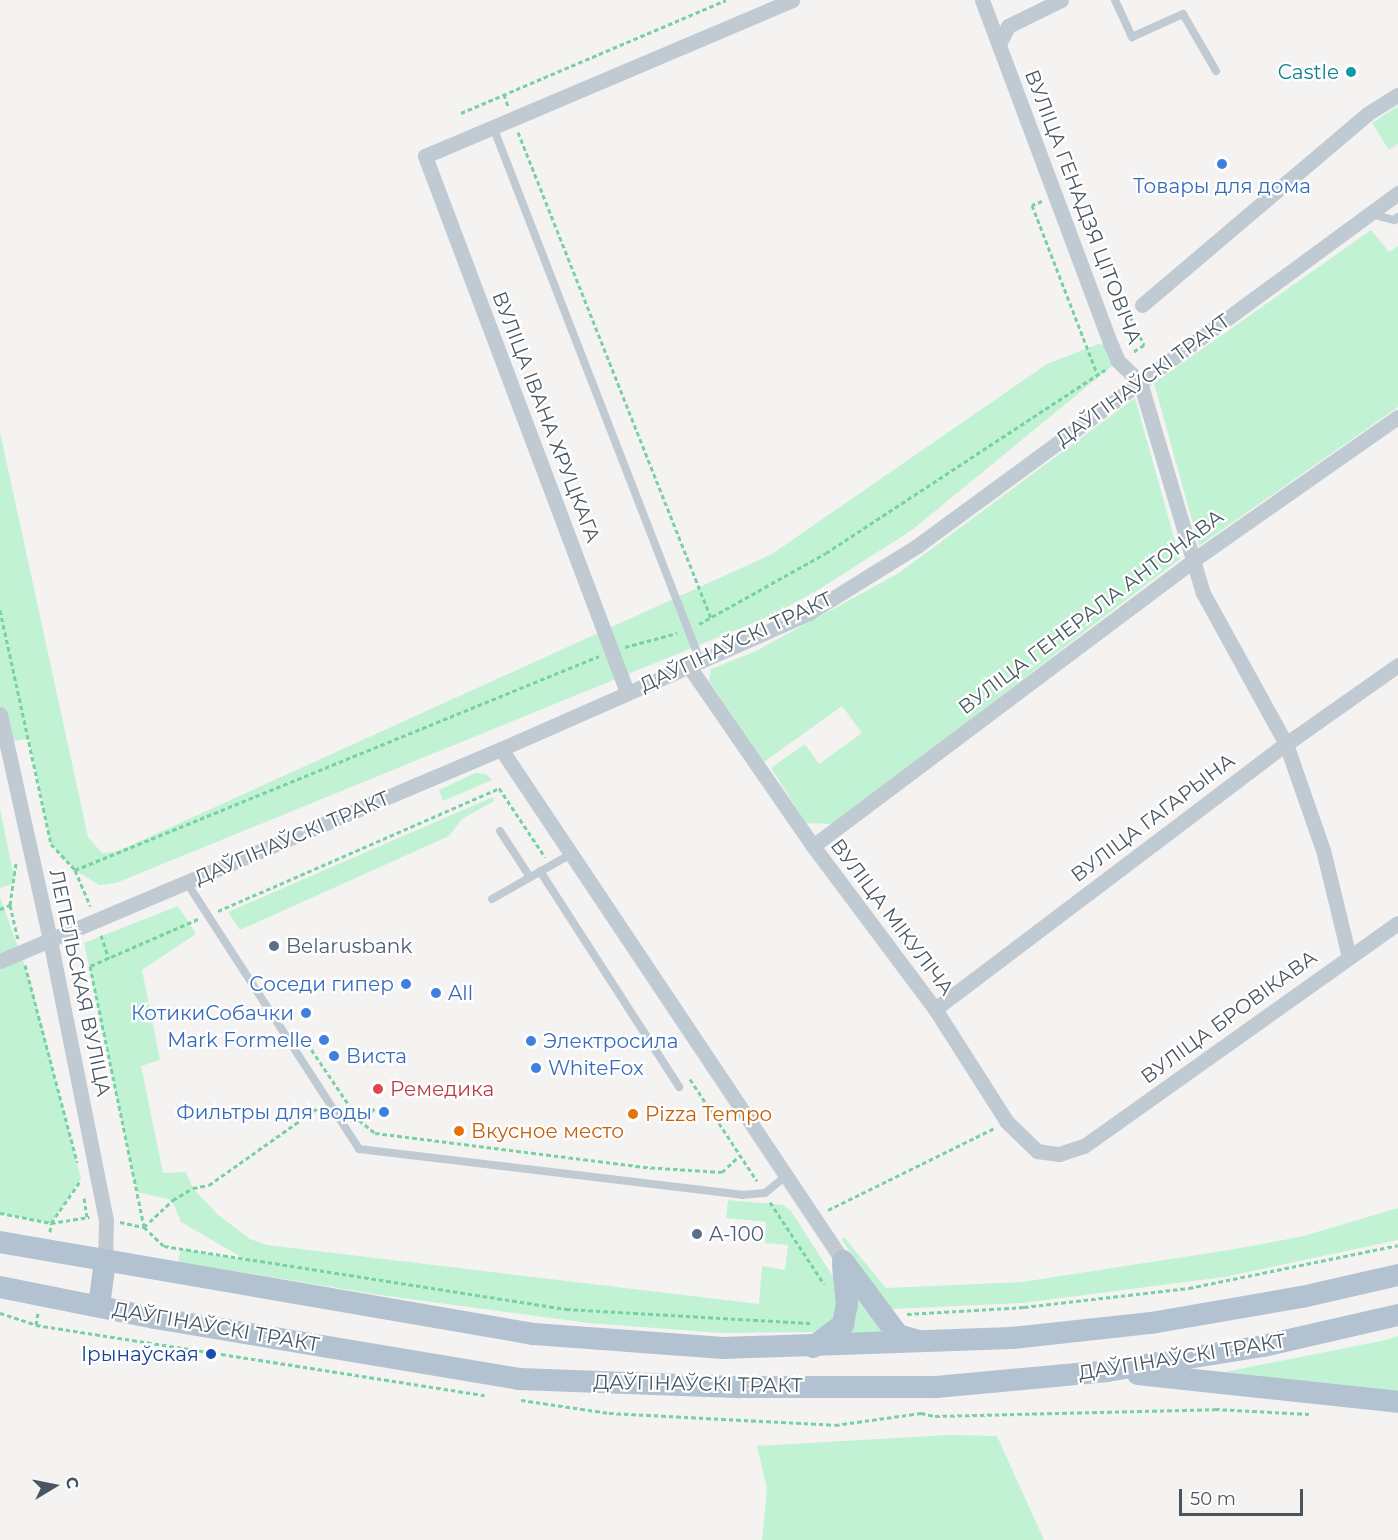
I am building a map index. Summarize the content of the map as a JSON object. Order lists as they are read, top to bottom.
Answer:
{
  "streets": {
    "main road": ["ДАЎГІНАЎСКІ ТРАКТ"],
    "street": [
      "ВУЛІЦА ГЕНАДЗЯ ЦІТОВІЧА",
      "ВУЛІЦА ІВАНА ХРУЦКАГА",
      "ВУЛІЦА ГЕНЕРАЛА АНТОНАВА",
      "ВУЛІЦА ГАГАРЫНА",
      "ВУЛІЦА МІКУЛІЧА",
      "ЛЕПЕЛЬСКАЯ ВУЛІЦА",
      "ВУЛІЦА БРОВІКАВА"
    ]
  },
  "crossings": [
    ["ВУЛІЦА ГЕНАДЗЯ ЦІТОВІЧА", "ДАЎГІНАЎСКІ ТРАКТ"],
    ["ДАЎГІНАЎСКІ ТРАКТ", "ВУЛІЦА ІВАНА ХРУЦКАГА"],
    ["ДАЎГІНАЎСКІ ТРАКТ", "ВУЛІЦА МІКУЛІЧА"],
    ["ДАЎГІНАЎСКІ ТРАКТ", "ЛЕПЕЛЬСКАЯ ВУЛІЦА"],
    ["ВУЛІЦА ГЕНЕРАЛА АНТОНАВА", "ВУЛІЦА МІКУЛІЧА"],
    ["ВУЛІЦА ГАГАРЫНА", "ВУЛІЦА МІКУЛІЧА"],
    ["ВУЛІЦА МІКУЛІЧА", "ВУЛІЦА БРОВІКАВА"]
  ],
  "places": [
    "Castle",
    "Товары для дома",
    "Belarusbank",
    "Соседи гипер",
    "All",
    "КотикиСобачки",
    "Mark Formelle",
    "Электросила",
    "Виста",
    "WhiteFox",
    "Ремедика",
    "Фильтры для воды",
    "Pizza Tempo",
    "Вкусное место",
    "A-100",
    "Ірынаўская"
  ],
  "scale_bar": "50 m",
  "north": "right"
}
